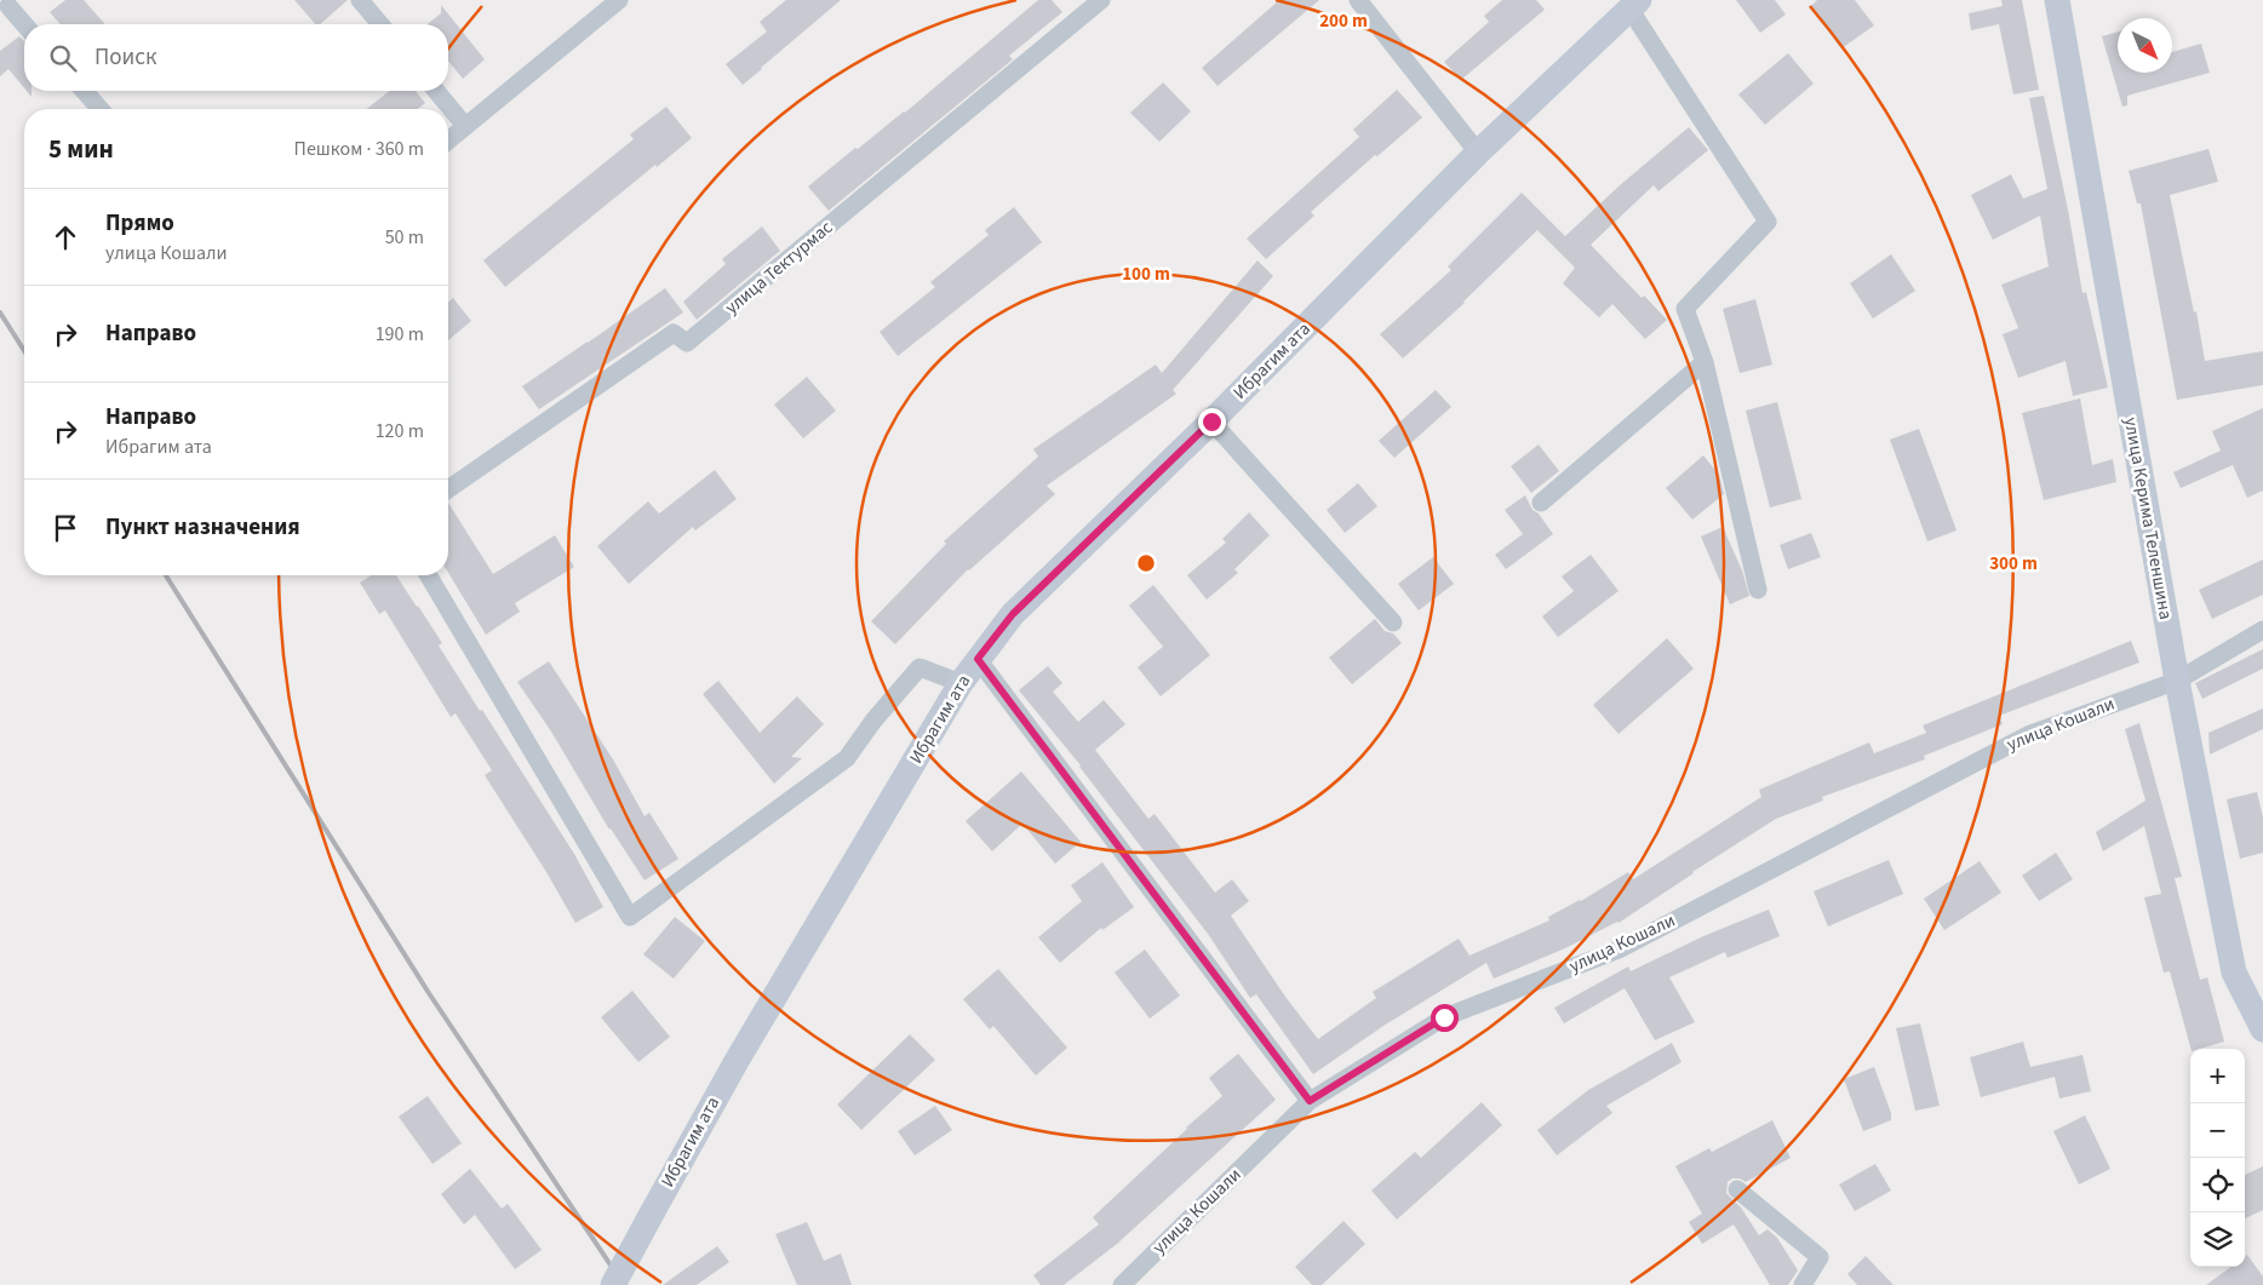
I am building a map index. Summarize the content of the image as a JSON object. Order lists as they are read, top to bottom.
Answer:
{
  "streets": {
    "street": [
      "улица Тектурмас",
      "Ибрагим ата",
      "улица Керима Теленшина",
      "улица Кошали"
    ]
  },
  "crossings": [
    ["улица Керима Теленшина", "улица Кошали"]
  ],
  "north": "bottom right",
  "page": {
    "search": "Поиск",
    "heading": ["5 мин", "Пешком · 360 m"],
    "list": [
      ["Прямо", "улица Кошали", "50 m"],
      ["Направо", "190 m"],
      ["Направо", "Ибрагим ата", "120 m"],
      "Пункт назначения"
    ],
    "map_buttons": ["+", "−"]
  },
  "rings": ["200 m", "100 m", "300 m"]
}
